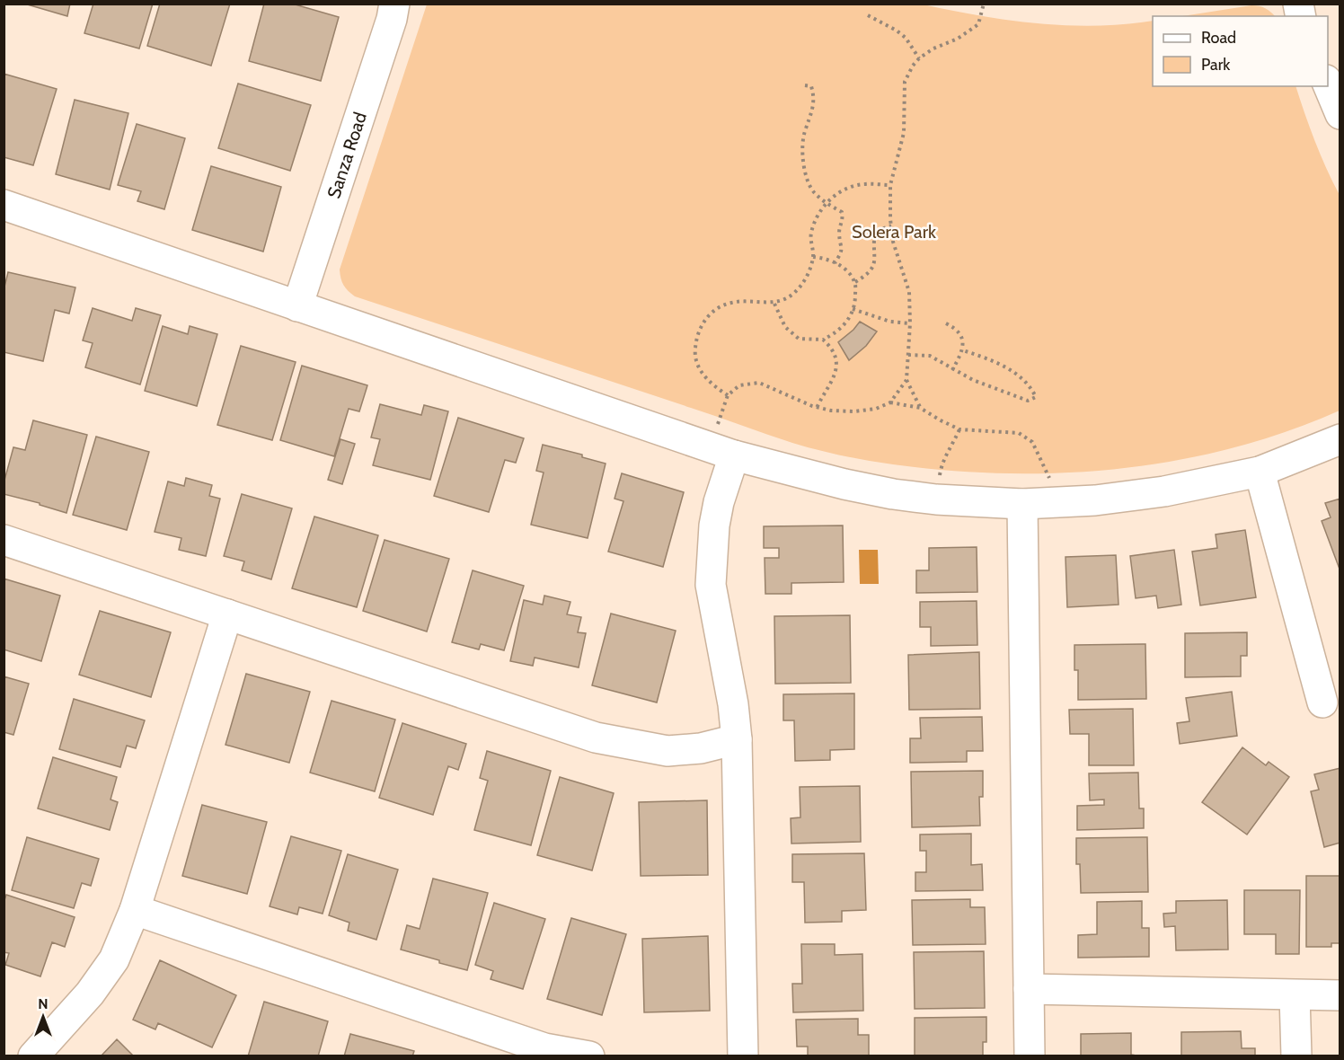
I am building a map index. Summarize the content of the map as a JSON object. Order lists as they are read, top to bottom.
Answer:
{
  "streets": {
    "street": ["Sanza Road"]
  },
  "parks": ["Solera Park"],
  "legend": ["Road", "Park"],
  "north": "top"
}
